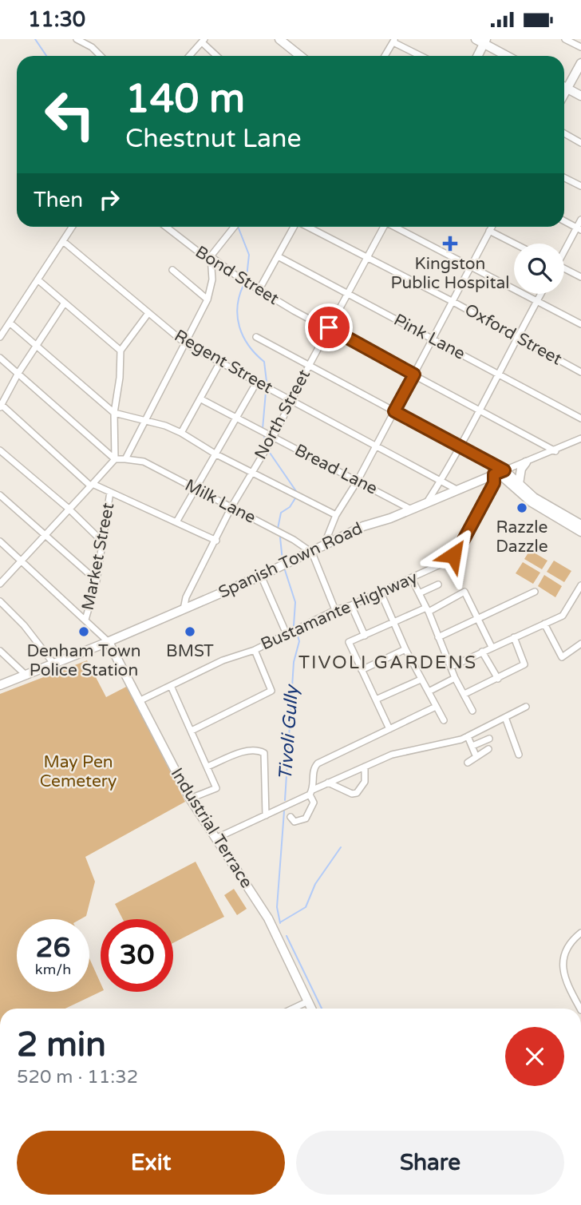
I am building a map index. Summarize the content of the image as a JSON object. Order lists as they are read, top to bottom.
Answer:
{
  "streets": {
    "street": [
      "Bond Street",
      "Oxford Street",
      "Pink Lane",
      "Regent Street",
      "North Street",
      "Bread Lane",
      "Milk Lane",
      "Market Street",
      "Spanish Town Road",
      "Bustamante Highway",
      "Industrial Terrace"
    ]
  },
  "crossings": [
    ["Bond Street", "North Street"],
    ["Bond Street", "Spanish Town Road"],
    ["Oxford Street", "North Street"],
    ["Pink Lane", "North Street"],
    ["Regent Street", "North Street"],
    ["Regent Street", "Spanish Town Road"],
    ["North Street", "Bread Lane"],
    ["North Street", "Milk Lane"],
    ["North Street", "Spanish Town Road"],
    ["Bread Lane", "Spanish Town Road"],
    ["Milk Lane", "Market Street"],
    ["Milk Lane", "Spanish Town Road"],
    ["Spanish Town Road", "Bustamante Highway"],
    ["Spanish Town Road", "Industrial Terrace"],
    ["Bustamante Highway", "Industrial Terrace"]
  ],
  "districts": ["TIVOLI GARDENS"],
  "water": ["Tivoli Gully"],
  "parks": ["May Pen Cemetery"],
  "places": {
    "health": ["Kingston Public Hospital"],
    "other": ["Razzle Dazzle", "Denham Town Police Station", "BMST"]
  },
  "page": {
    "status": "11:30",
    "turn": ["140 m", "Chestnut Lane"],
    "then": "Then",
    "speed": "26 km/h",
    "limit": "30",
    "heading": ["2 min", "520 m · 11:32"],
    "buttons": ["Exit", "Share"]
  }
}
